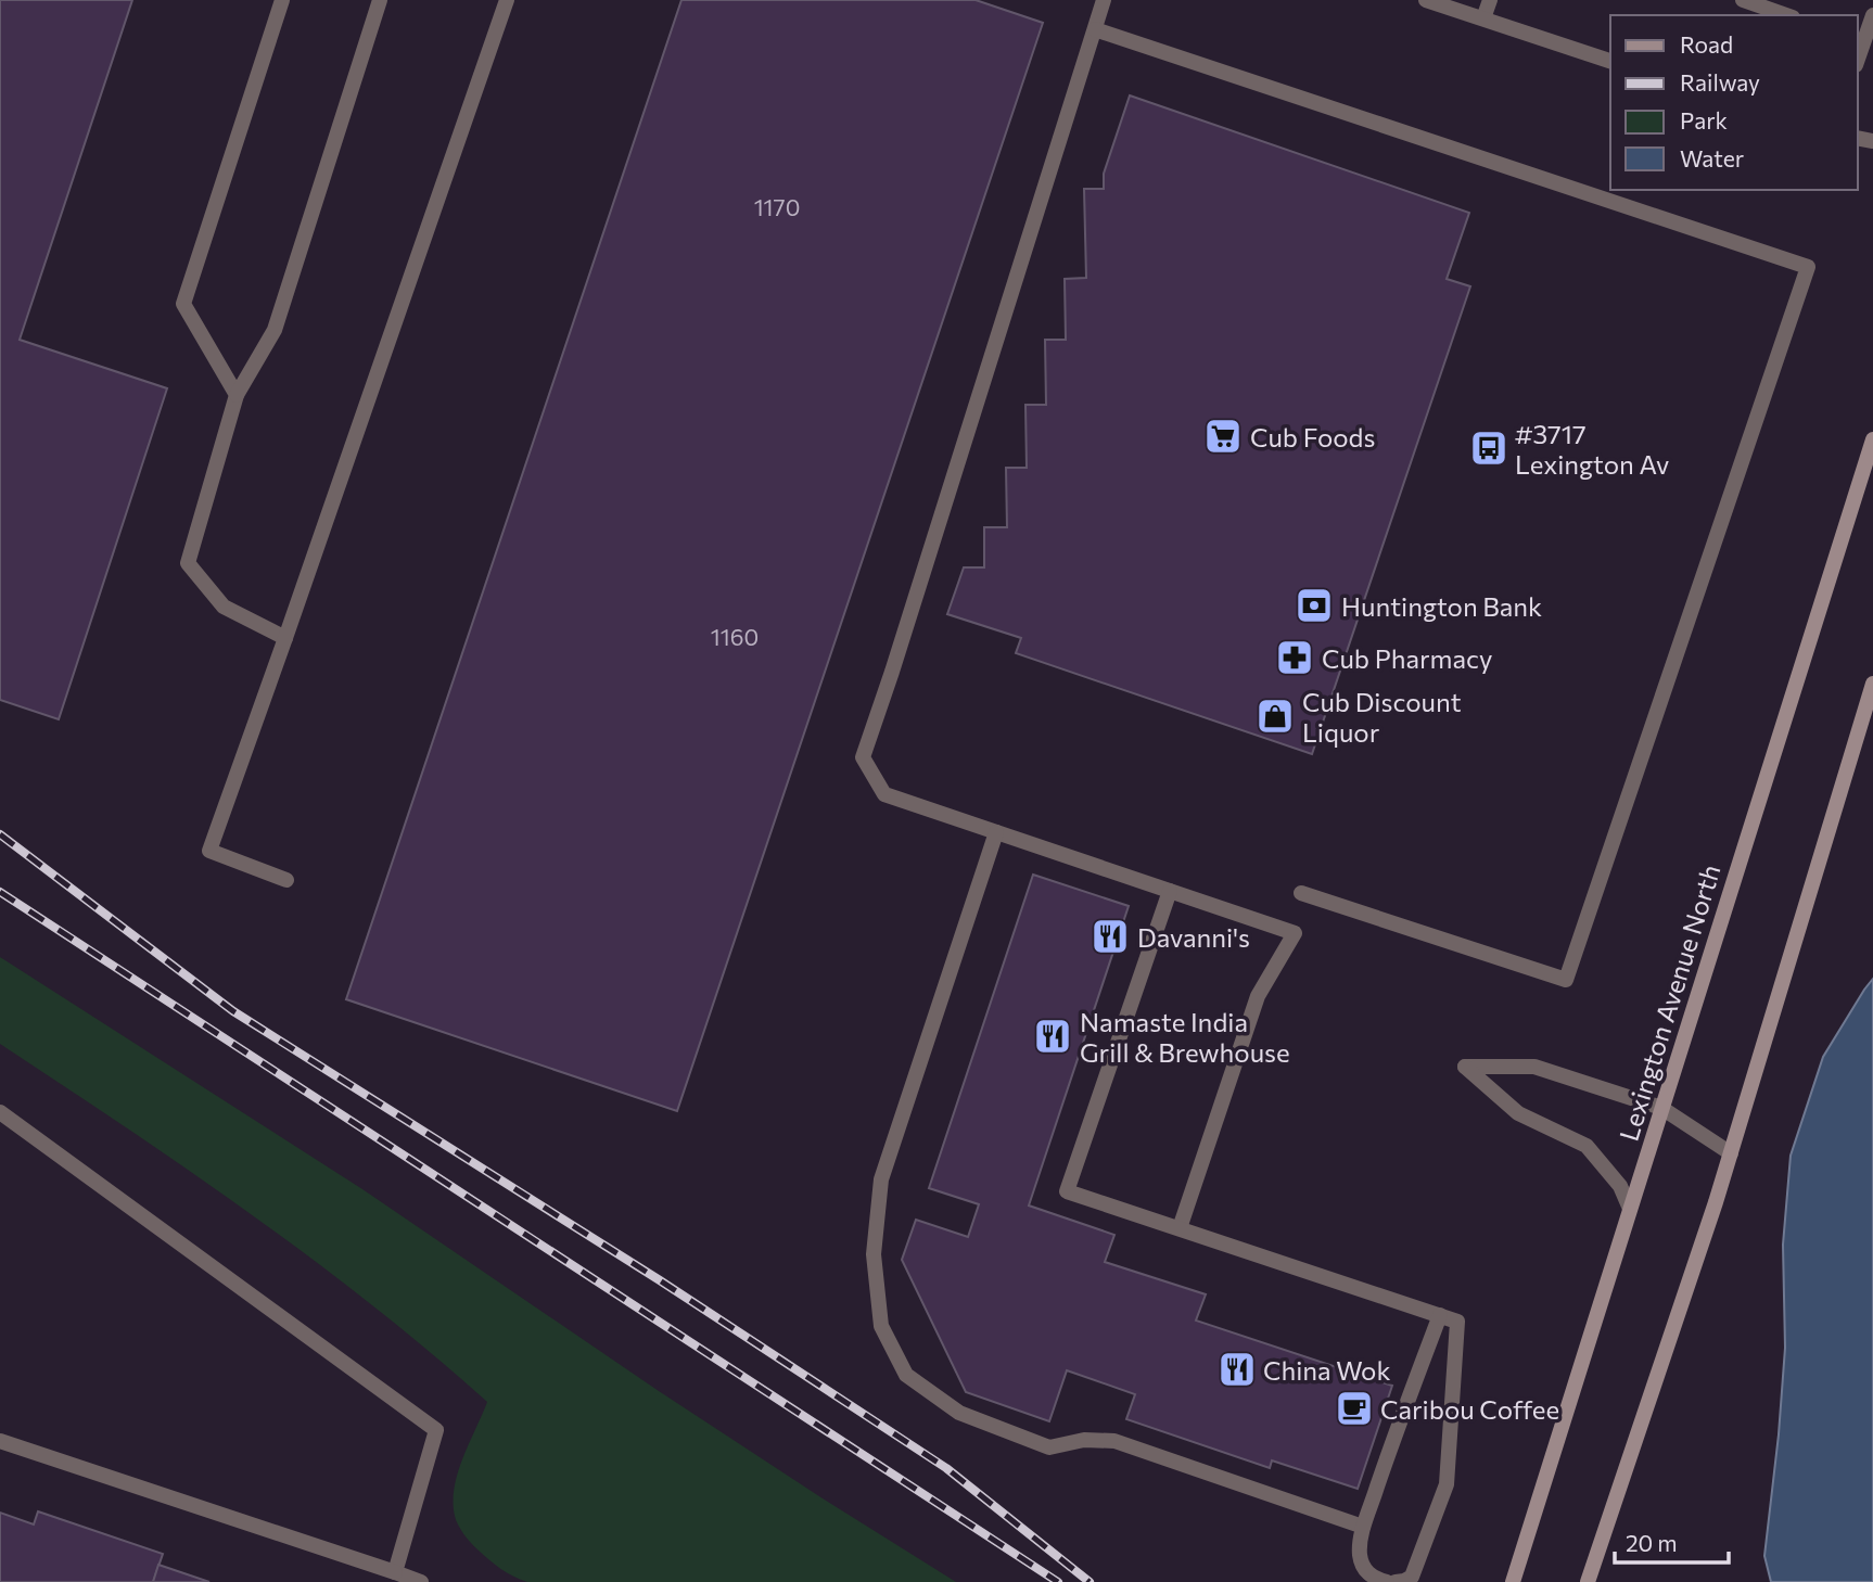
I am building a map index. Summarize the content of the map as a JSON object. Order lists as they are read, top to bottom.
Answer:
{
  "streets": {
    "main road": ["Lexington Avenue North"]
  },
  "places": {
    "supermarket": ["Cub Foods"],
    "bus stop": ["#3717 Lexington Av"],
    "bank": ["Huntington Bank"],
    "pharmacy": ["Cub Pharmacy"],
    "shop": ["Cub Discount Liquor"],
    "restaurant": ["Davanni's", "Namaste India Grill & Brewhouse", "China Wok"],
    "cafe": ["Caribou Coffee"]
  },
  "house_numbers": ["1170", "1160"],
  "legend": [
    "Road",
    "Railway",
    "Park",
    "Water"
  ],
  "scale_bar": "20 m"
}
